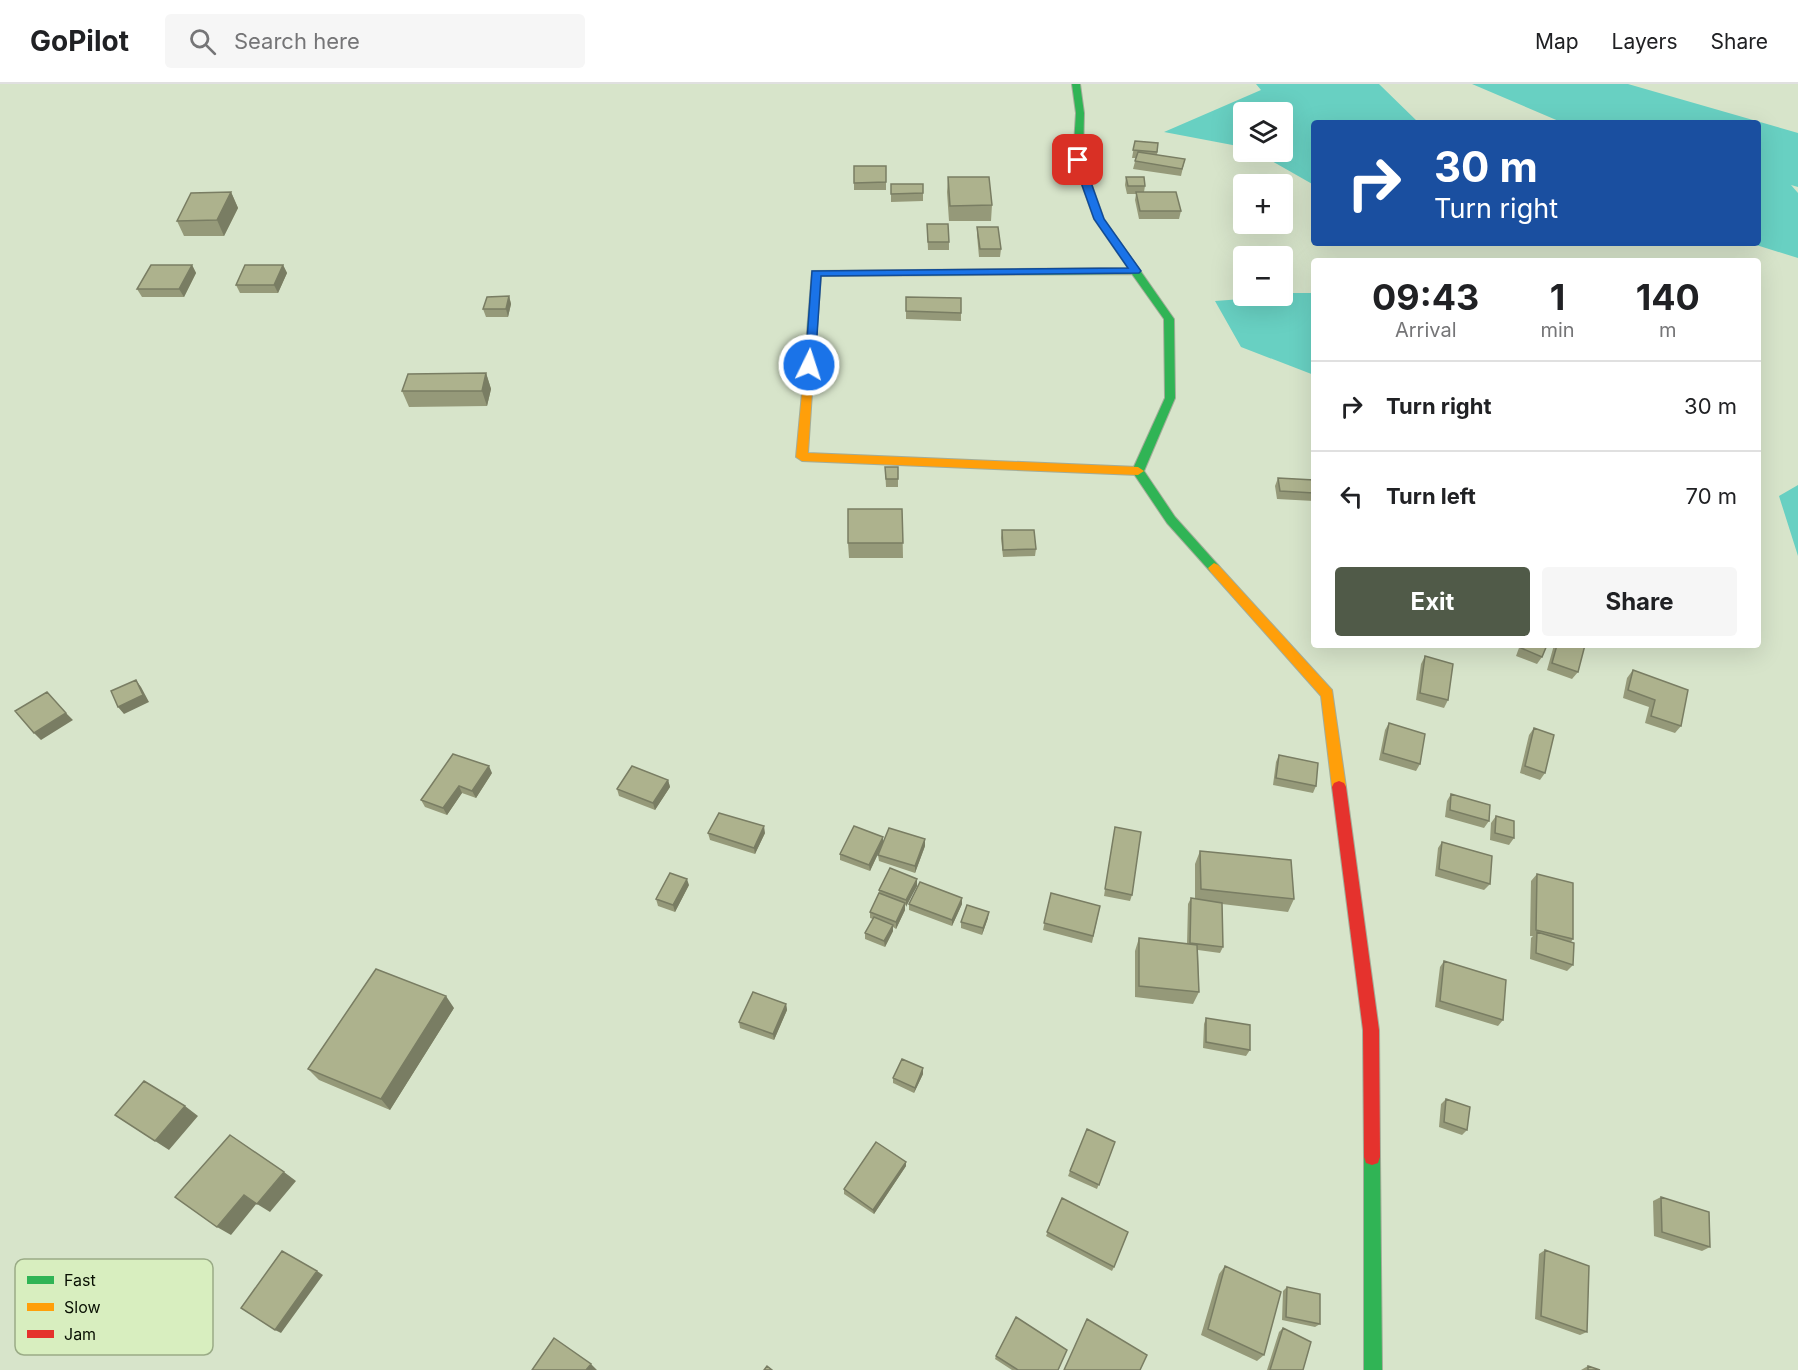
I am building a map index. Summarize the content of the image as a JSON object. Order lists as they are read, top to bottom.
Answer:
{
  "legend": ["Fast", "Slow", "Jam"],
  "page": {
    "header": "GoPilot",
    "search": "Search here",
    "nav": ["Map", "Layers", "Share"],
    "map_buttons": ["+", "−"],
    "turn": ["30 m", "Turn right"],
    "eta": [
      "09:43",
      "Arrival",
      "1",
      "min",
      "140",
      "m"
    ],
    "list": [
      {
        "name": "Turn right",
        "value": "30 m"
      },
      {
        "name": "Turn left",
        "value": "70 m"
      }
    ],
    "buttons": ["Exit", "Share"]
  }
}
